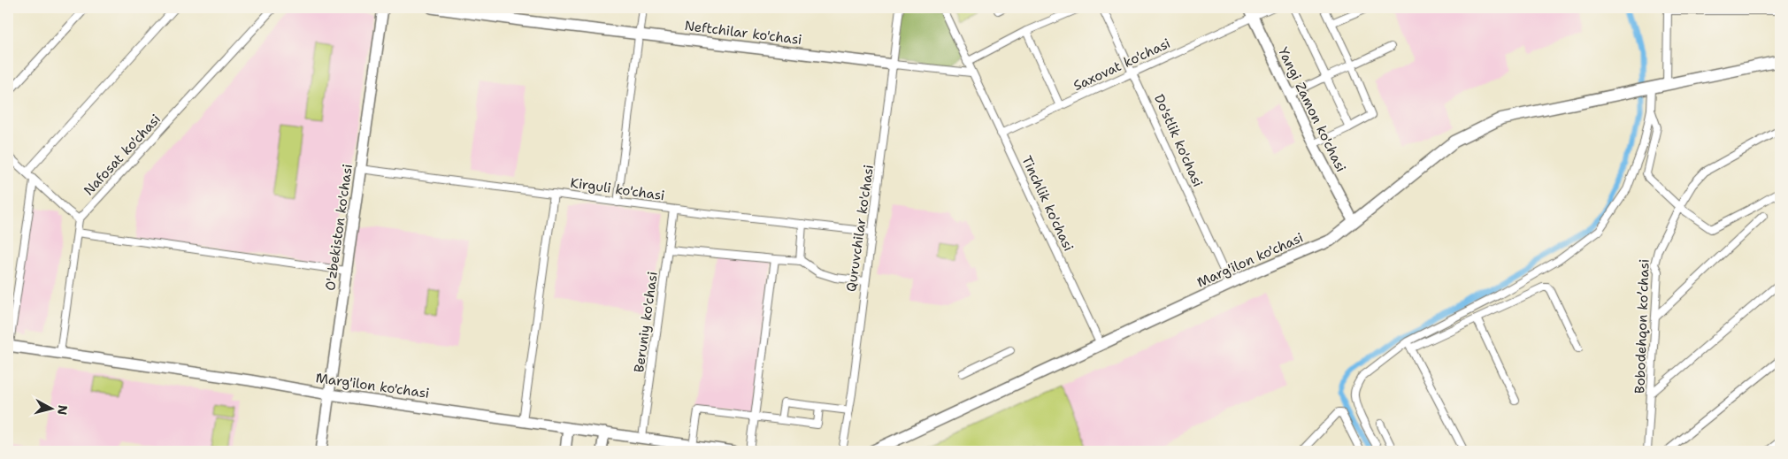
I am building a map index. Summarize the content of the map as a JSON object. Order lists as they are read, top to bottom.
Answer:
{
  "streets": {
    "main road": ["Marg'ilon ko'chasi"],
    "street": [
      "Neftchilar ko'chasi",
      "Saxovat ko'chasi",
      "Yangi Zamon ko'chasi",
      "Do'stlik ko'chasi",
      "Nafosat ko'chasi",
      "Kirguli ko'chasi",
      "Tinchlik ko'chasi",
      "O'zbekiston ko'chasi",
      "Quruvchilar ko'chasi",
      "Beruniy ko'chasi",
      "Bobodehqon koʼchasi"
    ]
  },
  "crossings": [
    ["Neftchilar ko'chasi", "Quruvchilar ko'chasi"],
    ["Saxovat ko'chasi", "Yangi Zamon ko'chasi"],
    ["Saxovat ko'chasi", "Do'stlik ko'chasi"],
    ["Saxovat ko'chasi", "Tinchlik ko'chasi"],
    ["Yangi Zamon ko'chasi", "Marg'ilon ko'chasi"],
    ["Do'stlik ko'chasi", "Marg'ilon ko'chasi"],
    ["Kirguli ko'chasi", "O'zbekiston ko'chasi"],
    ["Kirguli ko'chasi", "Quruvchilar ko'chasi"],
    ["Kirguli ko'chasi", "Beruniy ko'chasi"],
    ["Tinchlik ko'chasi", "Marg'ilon ko'chasi"],
    ["O'zbekiston ko'chasi", "Marg'ilon ko'chasi"],
    ["Marg'ilon ko'chasi", "Beruniy ko'chasi"]
  ],
  "north": "right"
}
